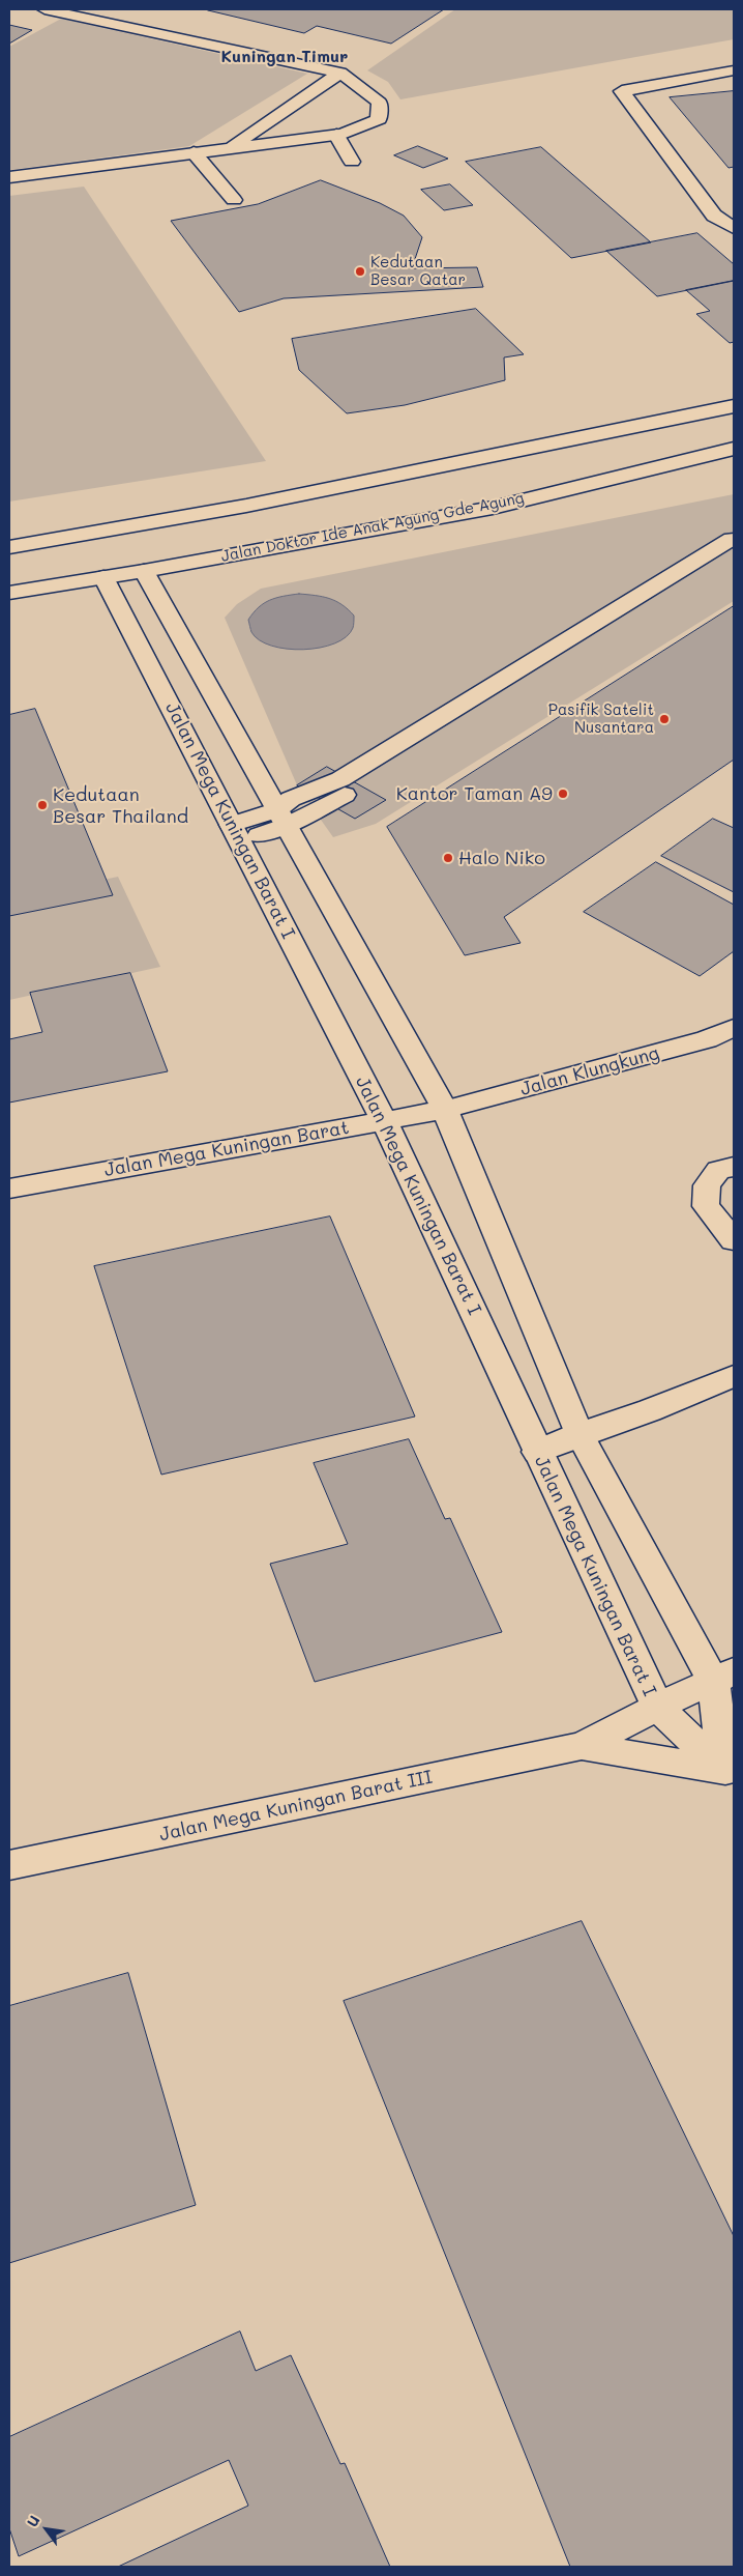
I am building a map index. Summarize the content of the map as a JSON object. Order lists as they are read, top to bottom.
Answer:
{
  "streets": {
    "street": [
      "Jalan Doktor Ide Anak Agung Gde Agung",
      "Jalan Mega Kuningan Barat I",
      "Jalan Klungkung",
      "Jalan Mega Kuningan Barat",
      "Jalan Mega Kuningan Barat III"
    ]
  },
  "crossings": [
    ["Jalan Doktor Ide Anak Agung Gde Agung", "Jalan Mega Kuningan Barat I"],
    ["Jalan Mega Kuningan Barat I", "Jalan Mega Kuningan Barat"],
    ["Jalan Mega Kuningan Barat I", "Jalan Mega Kuningan Barat III"],
    ["Jalan Klungkung", "Jalan Mega Kuningan Barat"]
  ],
  "districts": ["Kuningan Timur"],
  "places": [
    "Kedutaan Besar Qatar",
    "Pasifik Satelit Nusantara",
    "Kantor Taman A9",
    "Kedutaan Besar Thailand",
    "Halo Niko"
  ],
  "north": "top left"
}
